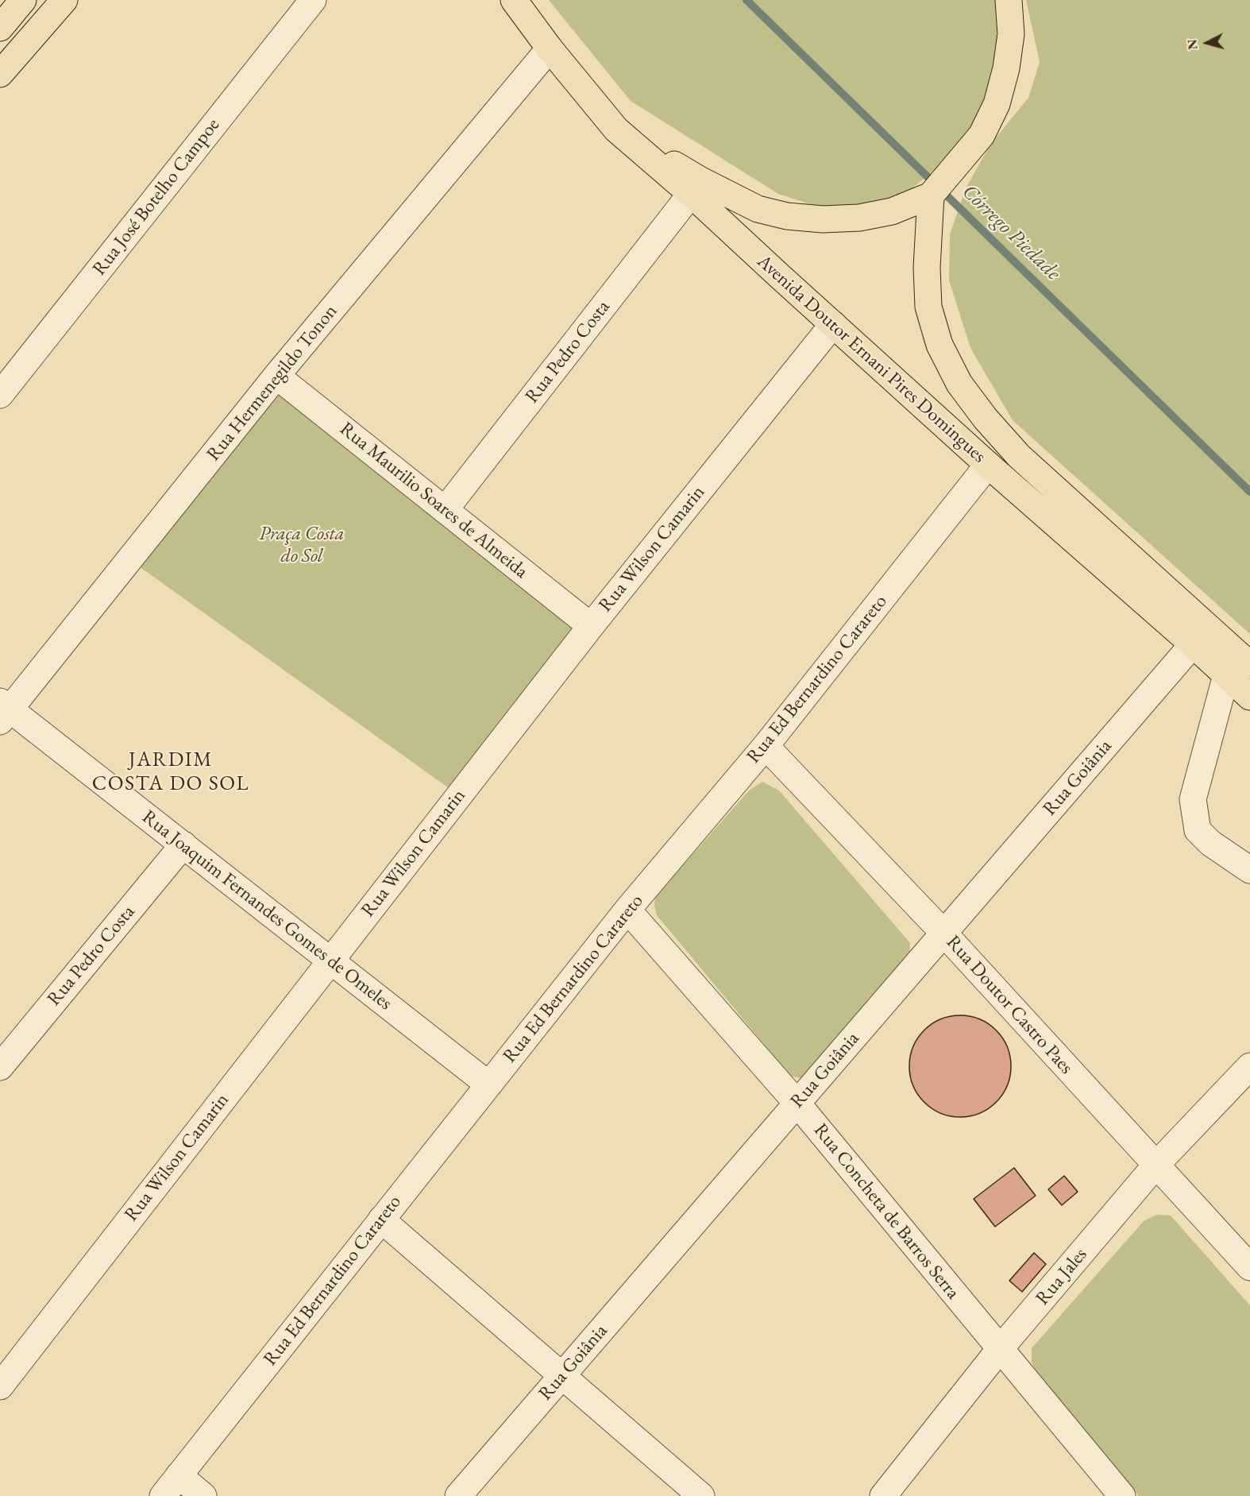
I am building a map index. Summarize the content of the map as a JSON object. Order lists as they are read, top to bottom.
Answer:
{
  "streets": {
    "main road": ["Avenida Doutor Ernani Pires Domingues"],
    "street": [
      "Rua José Botelho Campoe",
      "Rua Pedro Costa",
      "Rua Hermenegildo Tonon",
      "Rua Maurilio Soares de Almeida",
      "Rua Wilson Camarin",
      "Rua Ed Bernardino Carareto",
      "Rua Goiânia",
      "Rua Joaquim Fernandes Gomes de Omeles",
      "Rua Doutor Castro Paes",
      "Rua Concheta de Barros Serra",
      "Rua Jales"
    ]
  },
  "crossings": [
    ["Rua Pedro Costa", "Avenida Doutor Ernani Pires Domingues"],
    ["Rua Pedro Costa", "Rua Maurilio Soares de Almeida"],
    ["Rua Pedro Costa", "Rua Joaquim Fernandes Gomes de Omeles"],
    ["Avenida Doutor Ernani Pires Domingues", "Rua Hermenegildo Tonon"],
    ["Avenida Doutor Ernani Pires Domingues", "Rua Wilson Camarin"],
    ["Avenida Doutor Ernani Pires Domingues", "Rua Ed Bernardino Carareto"],
    ["Avenida Doutor Ernani Pires Domingues", "Rua Goiânia"],
    ["Rua Hermenegildo Tonon", "Rua Maurilio Soares de Almeida"],
    ["Rua Hermenegildo Tonon", "Rua Joaquim Fernandes Gomes de Omeles"],
    ["Rua Maurilio Soares de Almeida", "Rua Wilson Camarin"],
    ["Rua Wilson Camarin", "Rua Joaquim Fernandes Gomes de Omeles"],
    ["Rua Ed Bernardino Carareto", "Rua Joaquim Fernandes Gomes de Omeles"],
    ["Rua Ed Bernardino Carareto", "Rua Doutor Castro Paes"],
    ["Rua Ed Bernardino Carareto", "Rua Concheta de Barros Serra"],
    ["Rua Goiânia", "Rua Doutor Castro Paes"],
    ["Rua Goiânia", "Rua Concheta de Barros Serra"],
    ["Rua Doutor Castro Paes", "Rua Jales"],
    ["Rua Concheta de Barros Serra", "Rua Jales"]
  ],
  "districts": ["JARDIM COSTA DO SOL"],
  "water": ["Córrego Piedade"],
  "parks": ["Praça Costa do Sol"],
  "north": "left"
}
